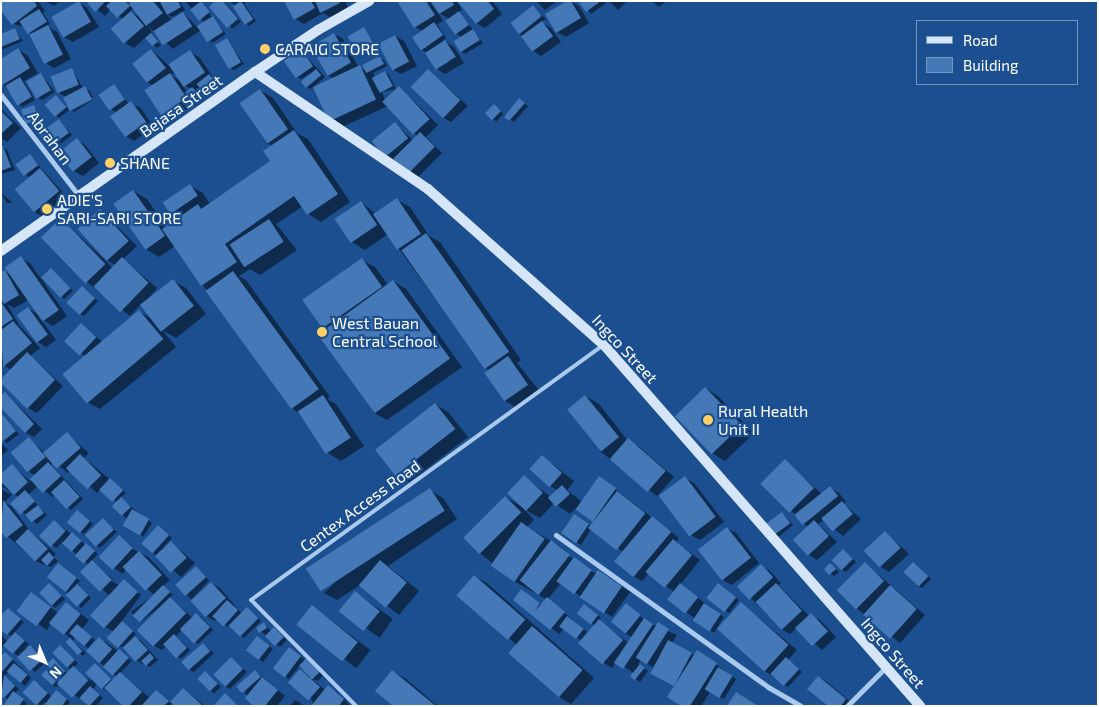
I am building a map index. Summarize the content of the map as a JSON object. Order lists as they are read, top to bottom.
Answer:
{
  "streets": {
    "street": ["Bejasa Street", "Abrahan", "Ingco Street"],
    "lane": ["Centex Access Road"]
  },
  "crossings": [
    ["Bejasa Street", "Abrahan"],
    ["Bejasa Street", "Ingco Street"],
    ["Ingco Street", "Centex Access Road"]
  ],
  "places": [
    "CARAIG STORE",
    "SHANE",
    "ADIE'S SARI-SARI STORE",
    "West Bauan Central School",
    "Rural Health Unit II"
  ],
  "legend": ["Road", "Building"],
  "north": "bottom right"
}
